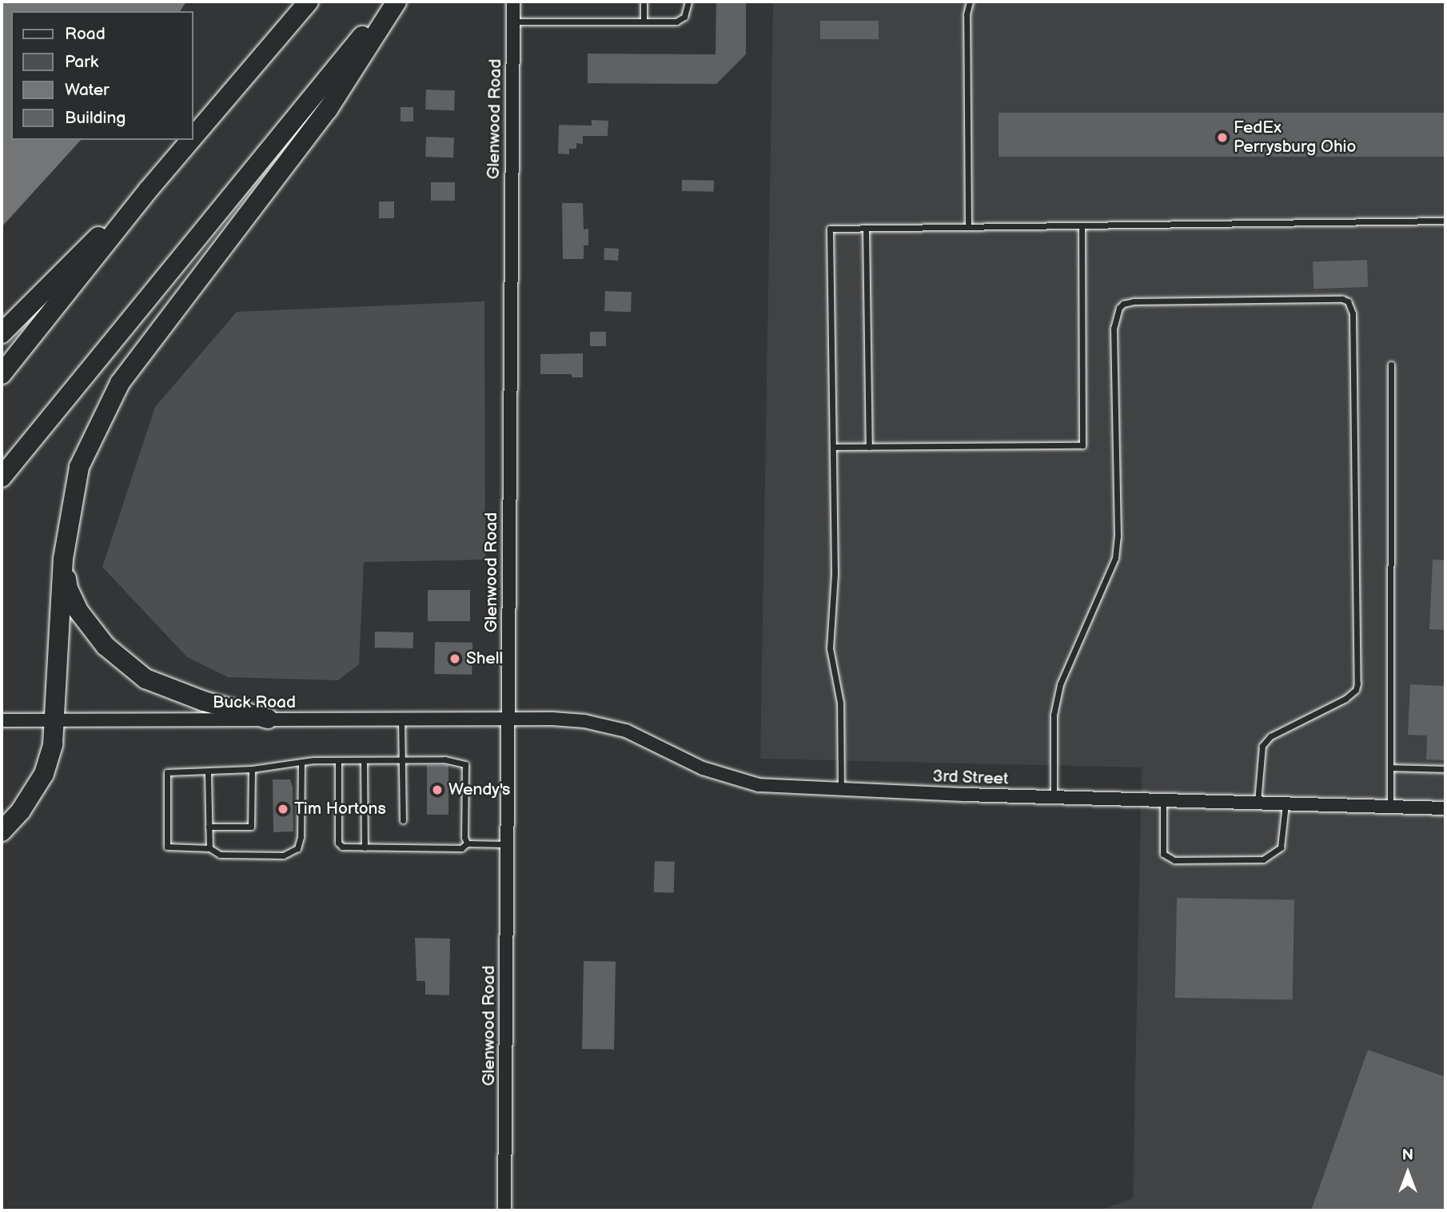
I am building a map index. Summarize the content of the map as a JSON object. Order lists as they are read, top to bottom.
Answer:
{
  "streets": {
    "street": ["Glenwood Road", "Buck Road", "3rd Street"]
  },
  "crossings": [
    ["Glenwood Road", "Buck Road"],
    ["Glenwood Road", "3rd Street"],
    ["Buck Road", "3rd Street"]
  ],
  "places": [
    "FedEx Perrysburg Ohio",
    "Shell",
    "Wendy's",
    "Tim Hortons"
  ],
  "legend": [
    "Road",
    "Park",
    "Water",
    "Building"
  ],
  "north": "top"
}
